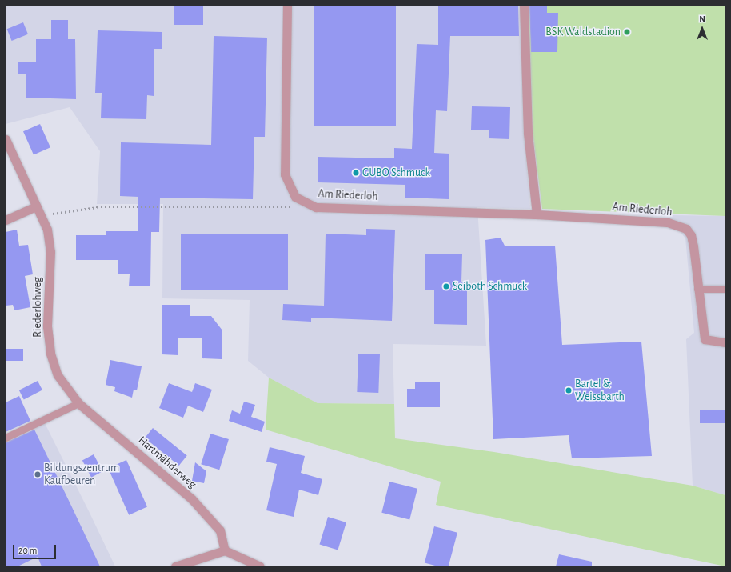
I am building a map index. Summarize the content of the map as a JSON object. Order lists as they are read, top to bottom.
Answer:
{
  "streets": {
    "street": ["Am Riederloh", "Riederlohweg", "Hartmähderweg"]
  },
  "crossings": [
    ["Riederlohweg", "Hartmähderweg"]
  ],
  "places": [
    "BSK Waldstadion",
    "GUBO Schmuck",
    "Seiboth Schmuck",
    "Bartel & Weissbarth",
    "Bildungszentrum Kaufbeuren"
  ],
  "scale_bar": "20 m",
  "north": "top"
}
